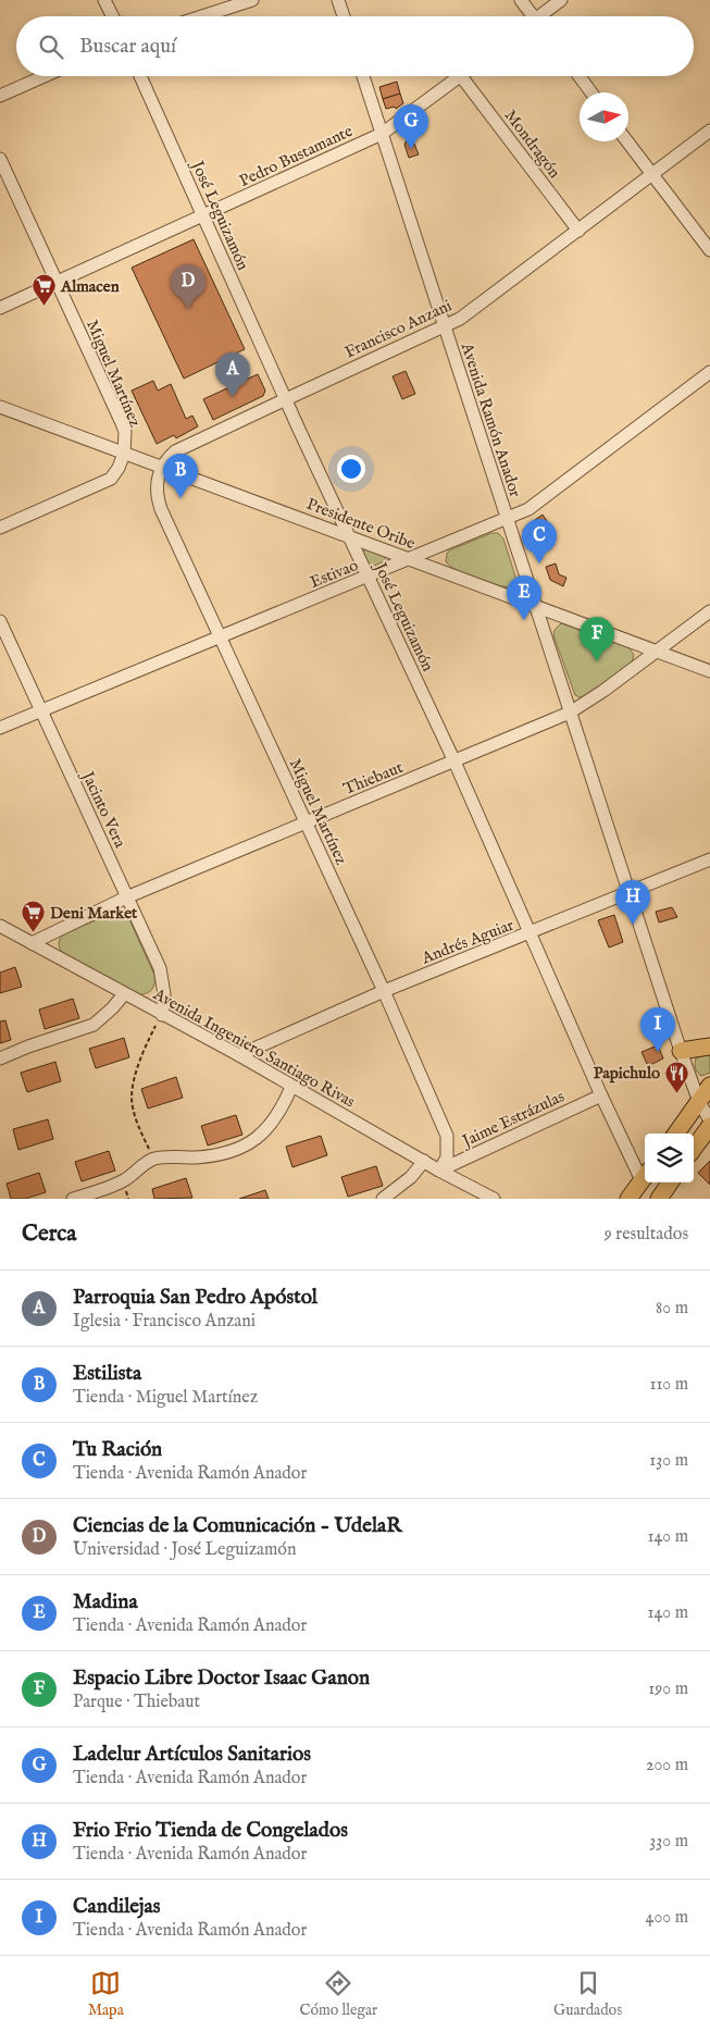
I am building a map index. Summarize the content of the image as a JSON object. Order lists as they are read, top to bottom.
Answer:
{
  "streets": {
    "street": [
      "Mondragón",
      "Pedro Bustamante",
      "José Leguizamón",
      "Francisco Anzani",
      "Miguel Martínez",
      "Avenida Ramón Anador",
      "Presidente Oribe",
      "Estivao",
      "Thiebaut",
      "Jacinto Vera",
      "Andrés Aguiar",
      "Avenida Ingeniero Santiago Rivas",
      "Jaime Estrázulas"
    ]
  },
  "crossings": [
    ["Mondragón", "Pedro Bustamante"],
    ["Mondragón", "Francisco Anzani"],
    ["Pedro Bustamante", "José Leguizamón"],
    ["Pedro Bustamante", "Miguel Martínez"],
    ["Pedro Bustamante", "Avenida Ramón Anador"],
    ["José Leguizamón", "Francisco Anzani"],
    ["José Leguizamón", "Presidente Oribe"],
    ["José Leguizamón", "Estivao"],
    ["José Leguizamón", "Thiebaut"],
    ["José Leguizamón", "Andrés Aguiar"],
    ["José Leguizamón", "Jaime Estrázulas"],
    ["Francisco Anzani", "Miguel Martínez"],
    ["Francisco Anzani", "Avenida Ramón Anador"],
    ["Francisco Anzani", "Presidente Oribe"],
    ["Miguel Martínez", "Presidente Oribe"],
    ["Miguel Martínez", "Estivao"],
    ["Miguel Martínez", "Thiebaut"],
    ["Miguel Martínez", "Andrés Aguiar"],
    ["Miguel Martínez", "Avenida Ingeniero Santiago Rivas"],
    ["Miguel Martínez", "Jaime Estrázulas"],
    ["Avenida Ramón Anador", "Presidente Oribe"],
    ["Avenida Ramón Anador", "Estivao"],
    ["Avenida Ramón Anador", "Thiebaut"],
    ["Avenida Ramón Anador", "Andrés Aguiar"],
    ["Presidente Oribe", "Estivao"],
    ["Presidente Oribe", "Thiebaut"],
    ["Estivao", "Jacinto Vera"],
    ["Thiebaut", "Jacinto Vera"],
    ["Thiebaut", "Avenida Ingeniero Santiago Rivas"],
    ["Jacinto Vera", "Avenida Ingeniero Santiago Rivas"],
    ["Andrés Aguiar", "Avenida Ingeniero Santiago Rivas"],
    ["Avenida Ingeniero Santiago Rivas", "Jaime Estrázulas"]
  ],
  "places": {
    "supermarket": ["Almacen", "Deni Market"],
    "restaurant": ["Papichulo"]
  },
  "north": "right",
  "page": {
    "search": "Buscar aquí",
    "pins": [
      "G",
      "D",
      "A",
      "B",
      "C",
      "E",
      "F",
      "H",
      "I"
    ],
    "heading": ["Cerca", "9 resultados"],
    "list": [
      {
        "mark": "A",
        "name": "Parroquia San Pedro Apóstol",
        "note": "Iglesia · Francisco Anzani",
        "value": "80 m"
      },
      {
        "mark": "B",
        "name": "Estilista",
        "note": "Tienda · Miguel Martínez",
        "value": "110 m"
      },
      {
        "mark": "C",
        "name": "Tu Ración",
        "note": "Tienda · Avenida Ramón Anador",
        "value": "130 m"
      },
      {
        "mark": "D",
        "name": "Ciencias de la Comunicación - UdelaR",
        "note": "Universidad · José Leguizamón",
        "value": "140 m"
      },
      {
        "mark": "E",
        "name": "Madina",
        "note": "Tienda · Avenida Ramón Anador",
        "value": "140 m"
      },
      {
        "mark": "F",
        "name": "Espacio Libre Doctor Isaac Ganon",
        "note": "Parque · Thiebaut",
        "value": "190 m"
      },
      {
        "mark": "G",
        "name": "Ladelur Artículos Sanitarios",
        "note": "Tienda · Avenida Ramón Anador",
        "value": "200 m"
      },
      {
        "mark": "H",
        "name": "Frio Frio Tienda de Congelados",
        "note": "Tienda · Avenida Ramón Anador",
        "value": "330 m"
      },
      {
        "mark": "I",
        "name": "Candilejas",
        "note": "Tienda · Avenida Ramón Anador",
        "value": "400 m"
      }
    ],
    "nav": ["Mapa", "Cómo llegar", "Guardados"]
  }
}
